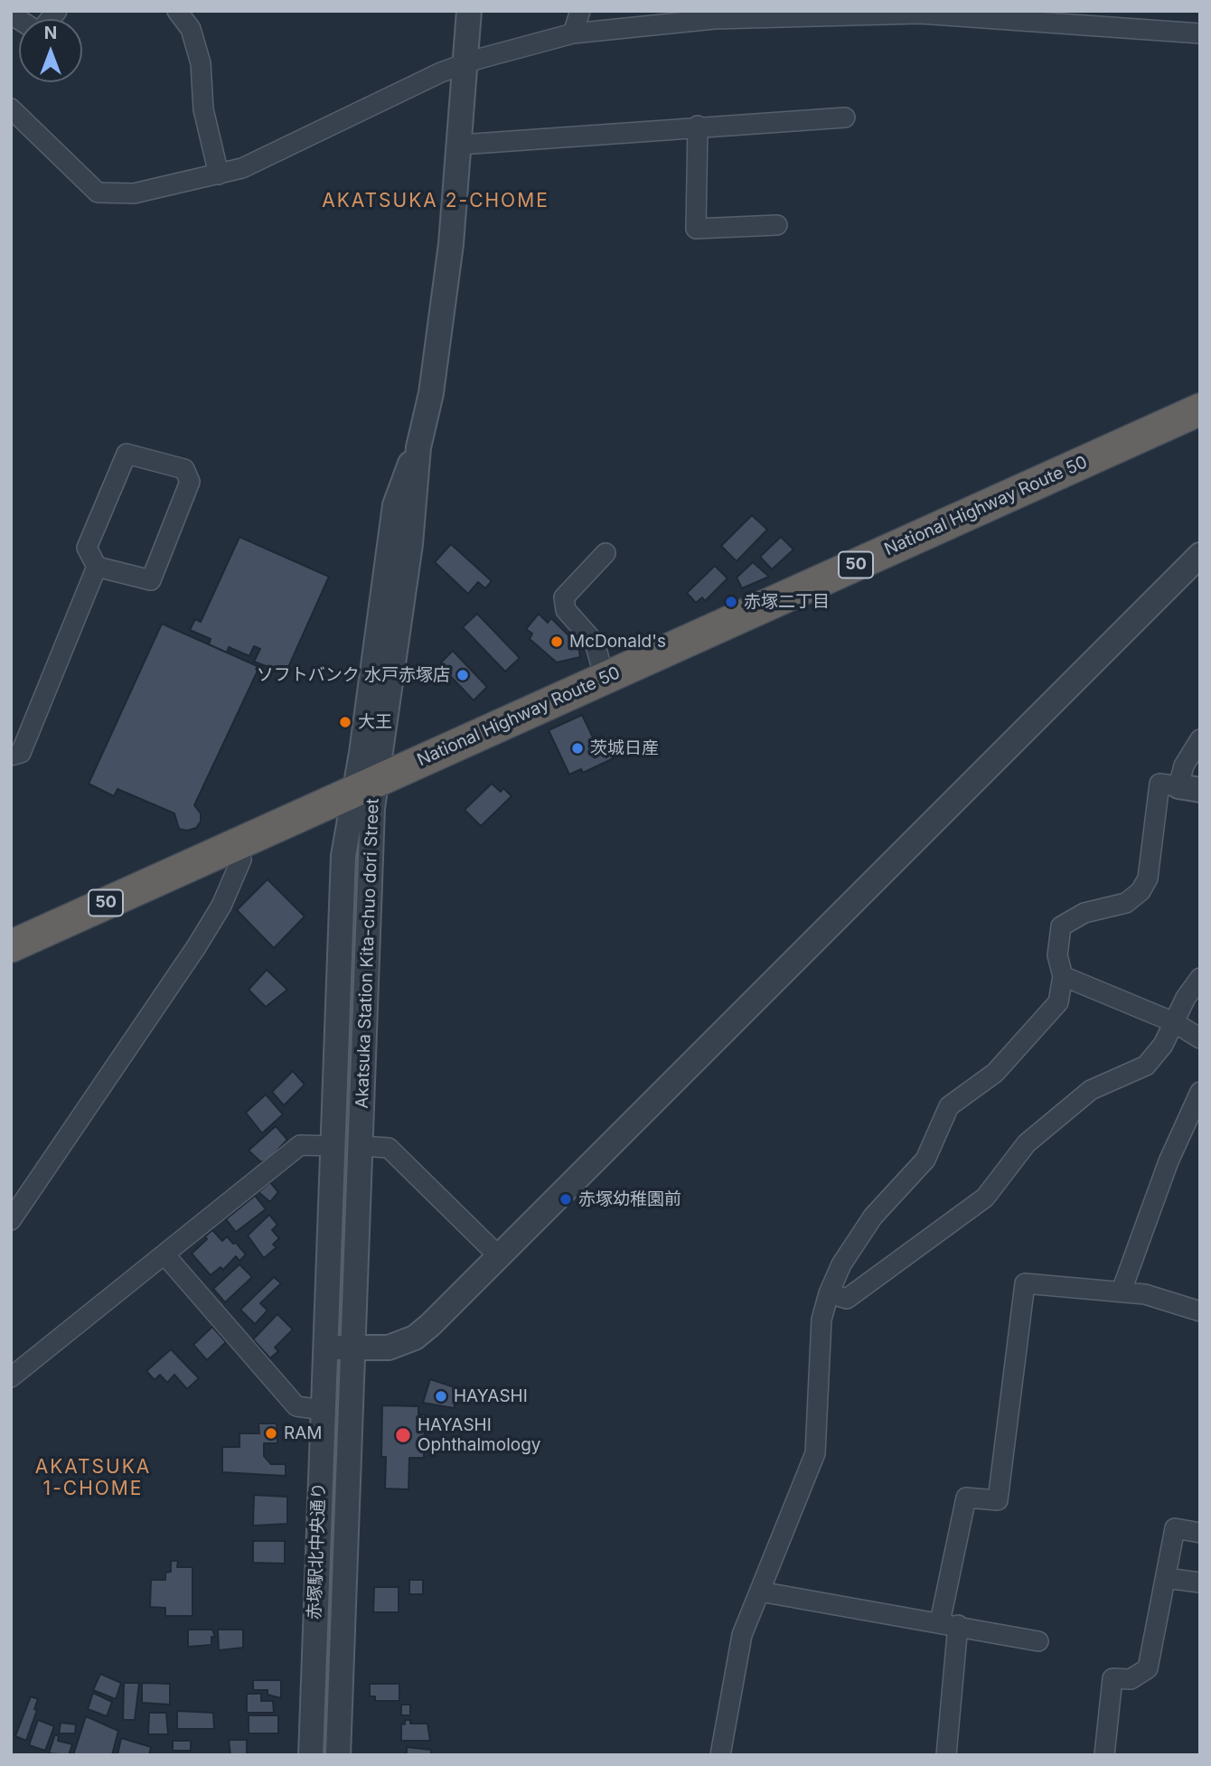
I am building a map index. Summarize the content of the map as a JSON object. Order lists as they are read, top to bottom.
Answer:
{
  "streets": {
    "highway": ["National Highway Route 50", "50"],
    "street": ["Akatsuka Station Kita-chuo dori Street", "赤塚駅北中央通り"]
  },
  "crossings": [
    ["National Highway Route 50", "Akatsuka Station Kita-chuo dori Street"],
    ["Akatsuka Station Kita-chuo dori Street", "赤塚駅北中央通り"]
  ],
  "districts": ["AKATSUKA 2-CHOME", "AKATSUKA 1-CHOME"],
  "places": [
    "赤塚二丁目",
    "McDonald's",
    "ソフトバンク 水戸赤塚店",
    "大王",
    "茨城日産",
    "赤塚幼稚園前",
    "HAYASHI",
    "RAM",
    "HAYASHI Ophthalmology"
  ],
  "north": "top"
}
